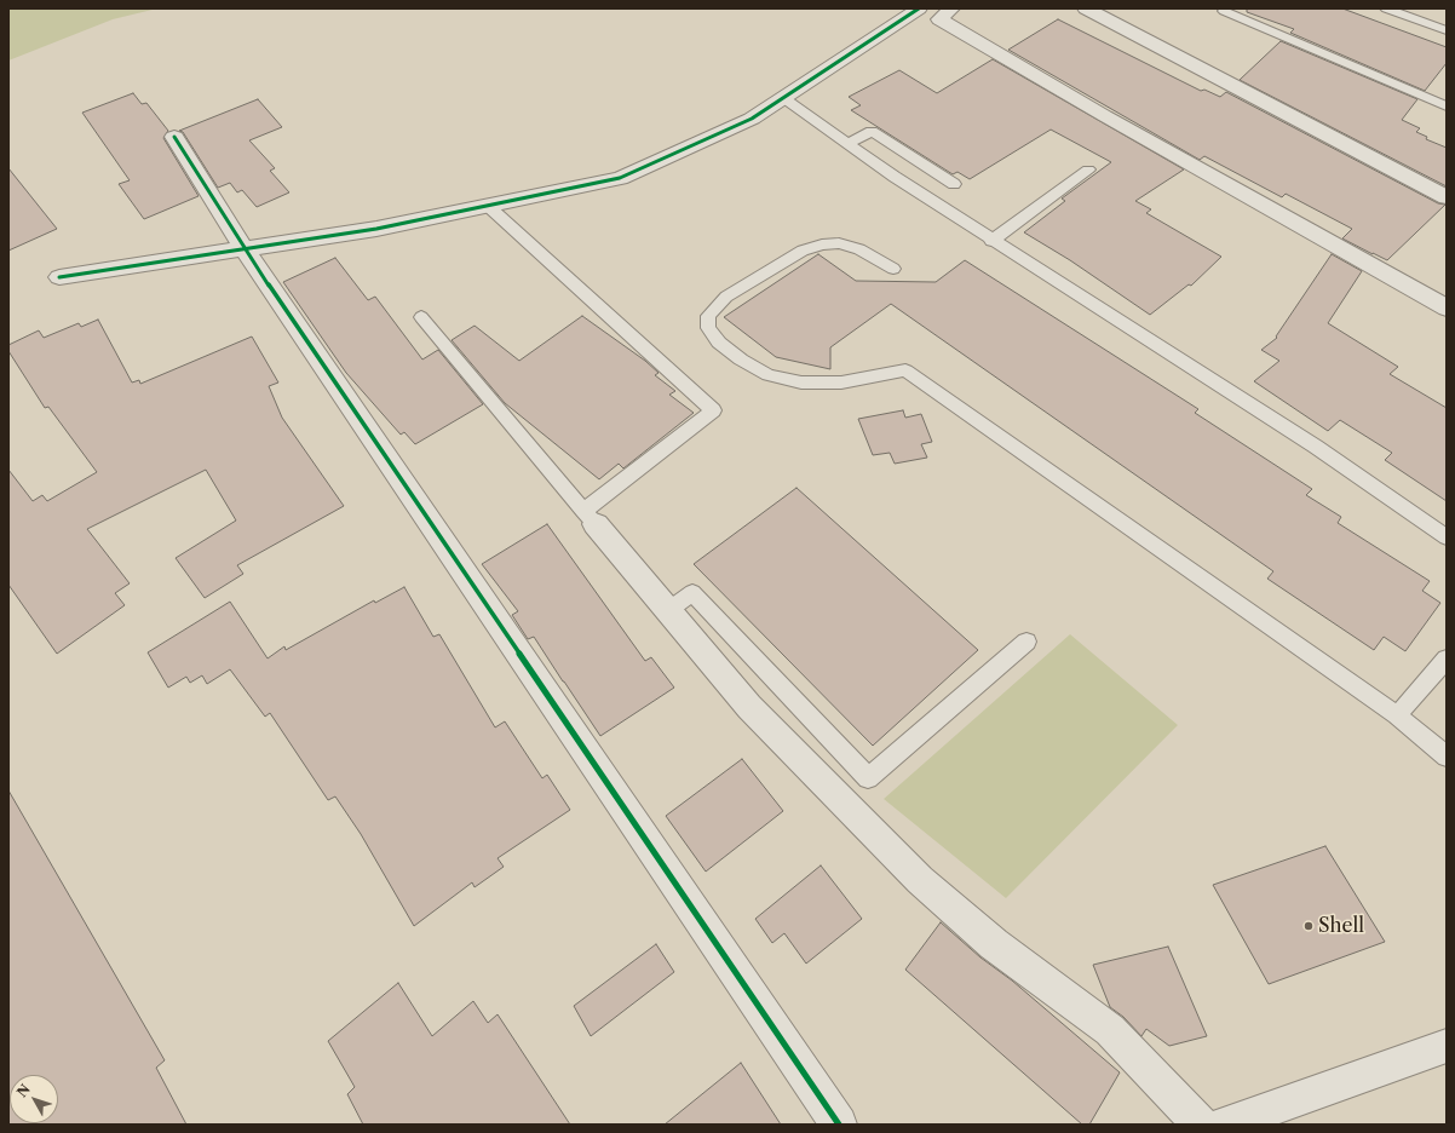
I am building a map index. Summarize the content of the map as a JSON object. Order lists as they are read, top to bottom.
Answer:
{
  "places": ["Shell"],
  "north": "top left"
}
